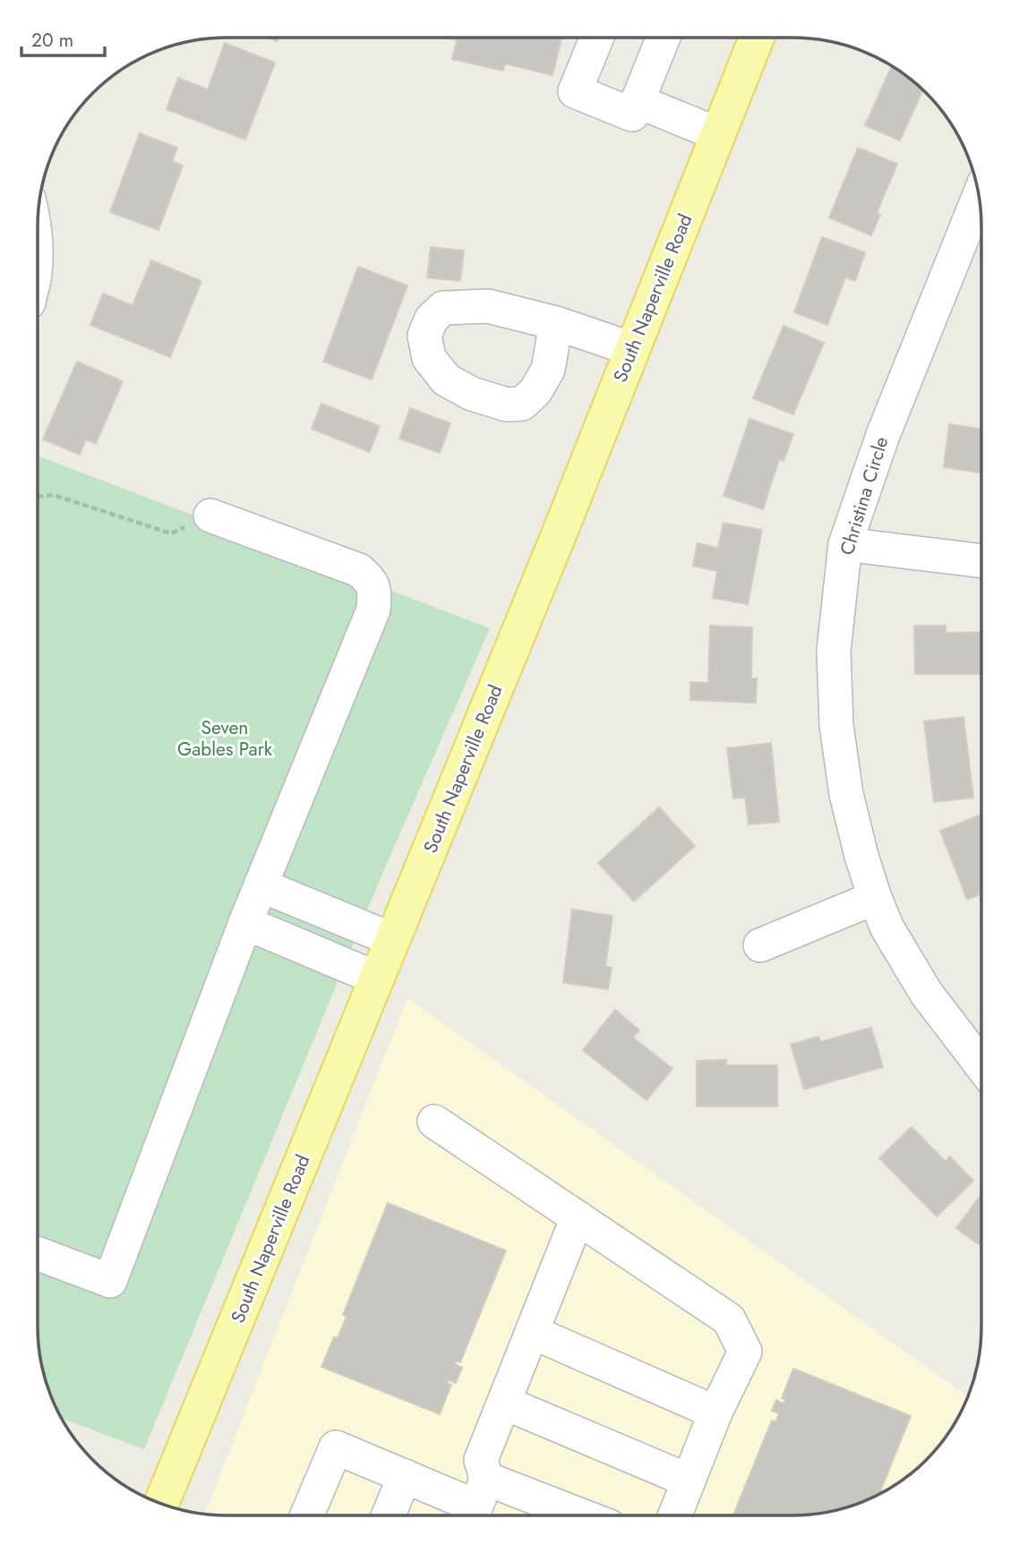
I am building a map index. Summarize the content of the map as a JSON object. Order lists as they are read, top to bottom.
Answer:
{
  "streets": {
    "main road": ["South Naperville Road"],
    "street": ["Christina Circle"]
  },
  "parks": ["Seven Gables Park"],
  "scale_bar": "20 m"
}
